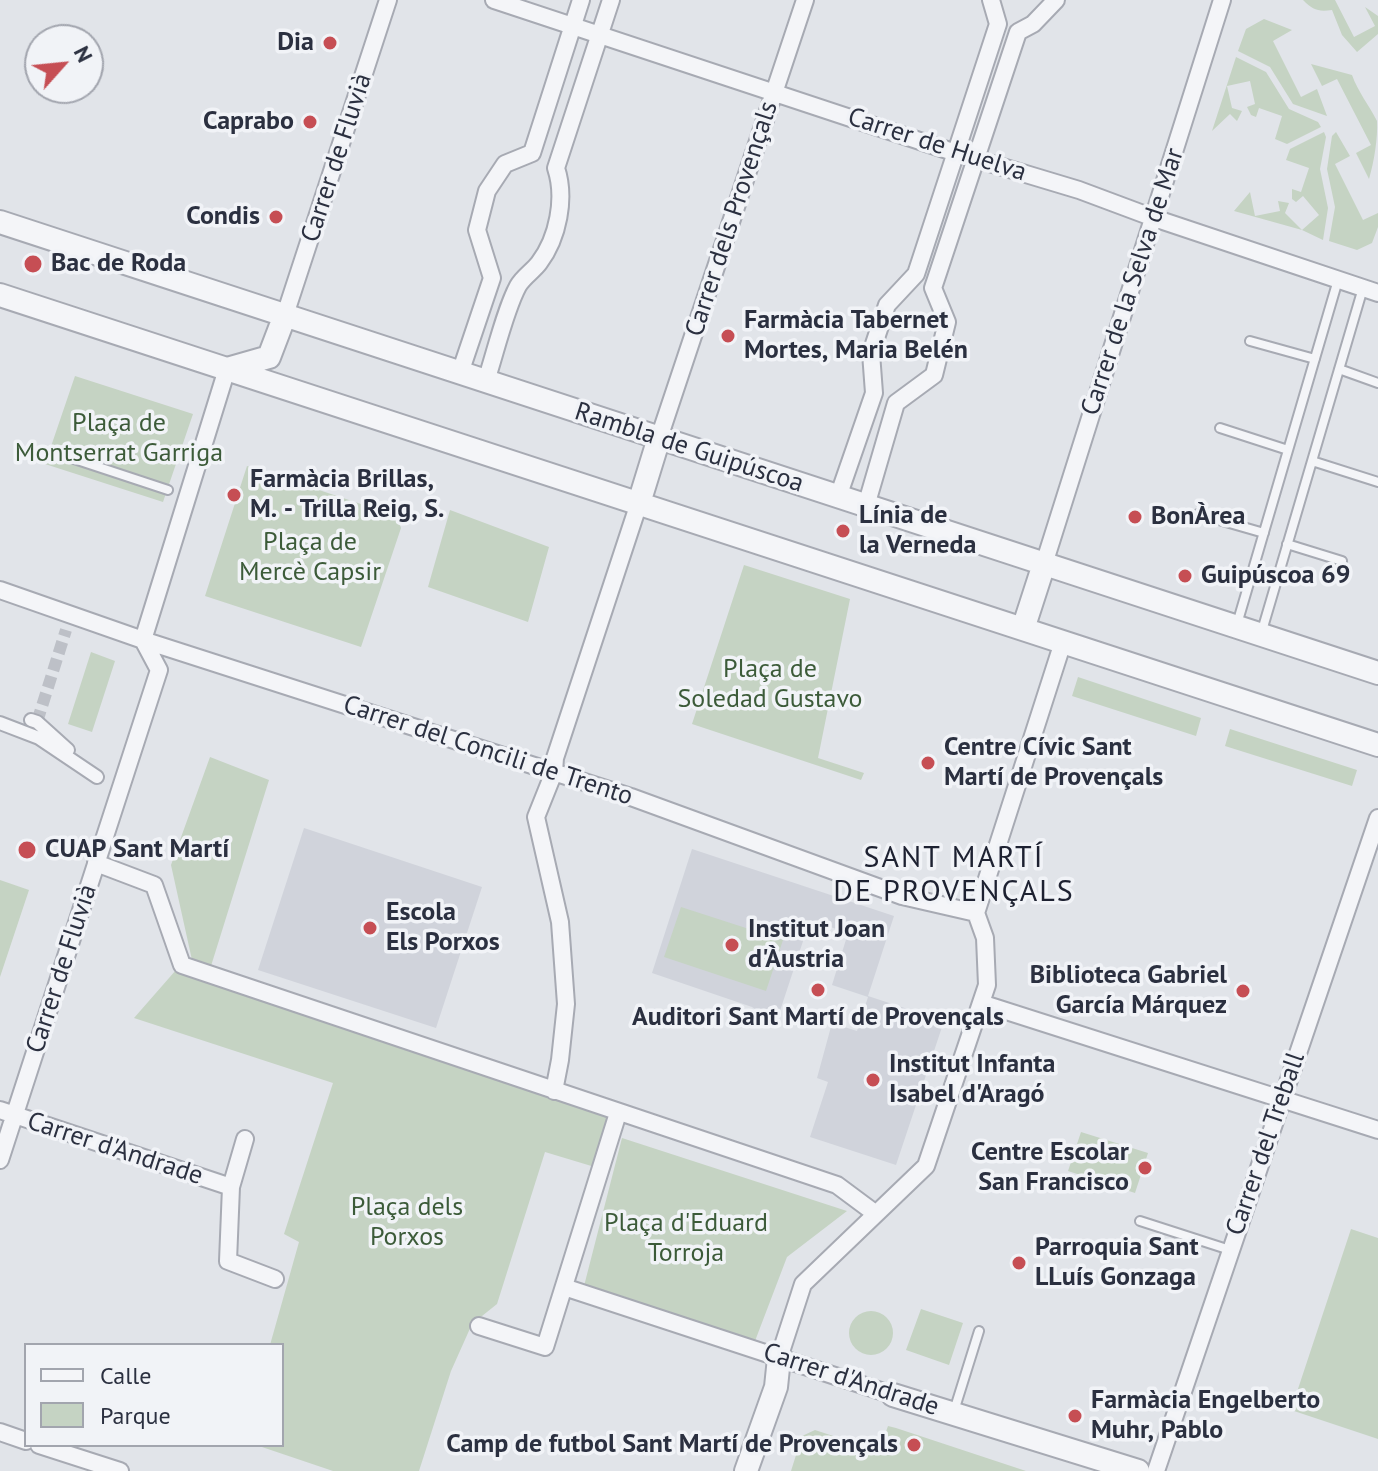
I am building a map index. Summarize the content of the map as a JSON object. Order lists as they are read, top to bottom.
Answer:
{
  "streets": {
    "street": [
      "Carrer de Huelva",
      "Carrer de Fluvià",
      "Carrer dels Provençals",
      "Carrer de la Selva de Mar",
      "Rambla de Guipúscoa",
      "Carrer del Concili de Trento",
      "Carrer del Treball",
      "Carrer d'Andrade"
    ]
  },
  "crossings": [
    ["Carrer de Huelva", "Carrer dels Provençals"],
    ["Carrer de Huelva", "Carrer de la Selva de Mar"],
    ["Carrer de Fluvià", "Rambla de Guipúscoa"],
    ["Carrer de Fluvià", "Carrer del Concili de Trento"],
    ["Carrer de Fluvià", "Carrer d'Andrade"],
    ["Carrer dels Provençals", "Rambla de Guipúscoa"],
    ["Carrer de la Selva de Mar", "Rambla de Guipúscoa"]
  ],
  "districts": ["SANT MARTÍ DE PROVENÇALS"],
  "parks": [
    "Plaça de Montserrat Garriga",
    "Plaça de Mercè Capsir",
    "Plaça de Soledad Gustavo",
    "Plaça dels Porxos",
    "Plaça d'Eduard Torroja"
  ],
  "places": [
    "Dia",
    "Caprabo",
    "Condis",
    "Bac de Roda",
    "Farmàcia Tabernet Mortes, Maria Belén",
    "Farmàcia Brillas, M. - Trilla Reig, S.",
    "BonÀrea",
    "Línia de la Verneda",
    "Guipúscoa 69",
    "Centre Cívic Sant Martí de Provençals",
    "CUAP Sant Martí",
    "Escola Els Porxos",
    "Institut Joan d'Àustria",
    "Auditori Sant Martí de Provençals",
    "Biblioteca Gabriel García Márquez",
    "Institut Infanta Isabel d'Aragó",
    "Centre Escolar San Francisco",
    "Parroquia Sant LLuís Gonzaga",
    "Farmàcia Engelberto Muhr, Pablo",
    "Camp de futbol Sant Martí de Provençals"
  ],
  "legend": ["Calle", "Parque"],
  "north": "top right"
}
